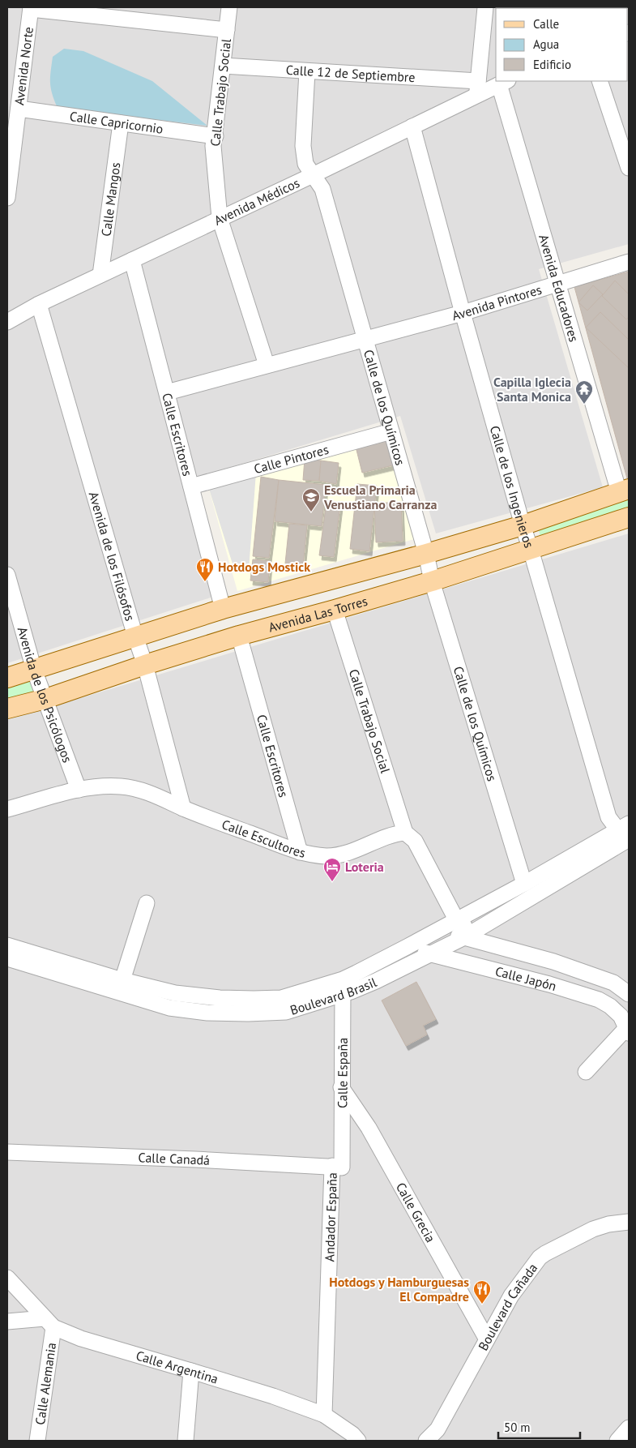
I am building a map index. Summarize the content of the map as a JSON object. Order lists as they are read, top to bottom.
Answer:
{
  "streets": {
    "main road": ["Avenida Las Torres"],
    "street": [
      "Avenida Norte",
      "Calle 12 de Septiembre",
      "Calle Trabajo Social",
      "Calle Capricornio",
      "Calle Mangos",
      "Avenida Médicos",
      "Avenida Educadores",
      "Avenida Pintores",
      "Calle de los Químicos",
      "Calle Escritores",
      "Calle Pintores",
      "Calle de los Ingenieros",
      "Avenida de los Filósofos",
      "Avenida de los Psicólogos",
      "Calle Escultores",
      "Calle Japón",
      "Boulevard Brasil",
      "Calle España",
      "Calle Canadá",
      "Calle Grecia",
      "Andador España",
      "Boulevard Cañada",
      "Calle Argentina",
      "Calle Alemania"
    ]
  },
  "crossings": [
    ["Avenida Norte", "Calle Capricornio"],
    ["Calle 12 de Septiembre", "Calle Trabajo Social"],
    ["Calle 12 de Septiembre", "Avenida Médicos"],
    ["Calle 12 de Septiembre", "Calle de los Químicos"],
    ["Calle Trabajo Social", "Calle Capricornio"],
    ["Calle Trabajo Social", "Avenida Médicos"],
    ["Calle Trabajo Social", "Avenida Las Torres"],
    ["Calle Trabajo Social", "Calle Escultores"],
    ["Calle Capricornio", "Calle Mangos"],
    ["Calle Mangos", "Avenida Médicos"],
    ["Avenida Médicos", "Avenida Educadores"],
    ["Avenida Médicos", "Calle de los Químicos"],
    ["Avenida Médicos", "Calle Escritores"],
    ["Avenida Médicos", "Calle de los Ingenieros"],
    ["Avenida Médicos", "Avenida de los Filósofos"],
    ["Avenida Educadores", "Avenida Pintores"],
    ["Avenida Pintores", "Calle de los Químicos"],
    ["Avenida Pintores", "Calle de los Ingenieros"],
    ["Calle de los Químicos", "Calle Pintores"],
    ["Calle de los Químicos", "Avenida Las Torres"],
    ["Calle de los Químicos", "Boulevard Brasil"],
    ["Calle Escritores", "Calle Pintores"],
    ["Calle Escritores", "Avenida Las Torres"],
    ["Calle Escritores", "Calle Escultores"],
    ["Calle de los Ingenieros", "Avenida Las Torres"],
    ["Calle de los Ingenieros", "Boulevard Brasil"],
    ["Avenida de los Filósofos", "Avenida Las Torres"],
    ["Avenida de los Filósofos", "Calle Escultores"],
    ["Avenida Las Torres", "Avenida de los Psicólogos"],
    ["Avenida de los Psicólogos", "Calle Escultores"],
    ["Calle Japón", "Boulevard Brasil"],
    ["Boulevard Brasil", "Calle España"],
    ["Calle España", "Calle Canadá"],
    ["Calle España", "Calle Grecia"],
    ["Calle España", "Andador España"],
    ["Calle Canadá", "Andador España"],
    ["Calle Grecia", "Boulevard Cañada"],
    ["Andador España", "Calle Argentina"],
    ["Calle Argentina", "Calle Alemania"]
  ],
  "places": {
    "temple": ["Capilla Iglecia Santa Monica"],
    "school or university": ["Escuela Primaria Venustiano Carranza"],
    "restaurant": ["Hotdogs Mostick", "Hotdogs y Hamburguesas El Compadre"],
    "hotel": ["Loteria"]
  },
  "legend": ["Calle", "Agua", "Edificio"],
  "scale_bar": "50 m"
}
